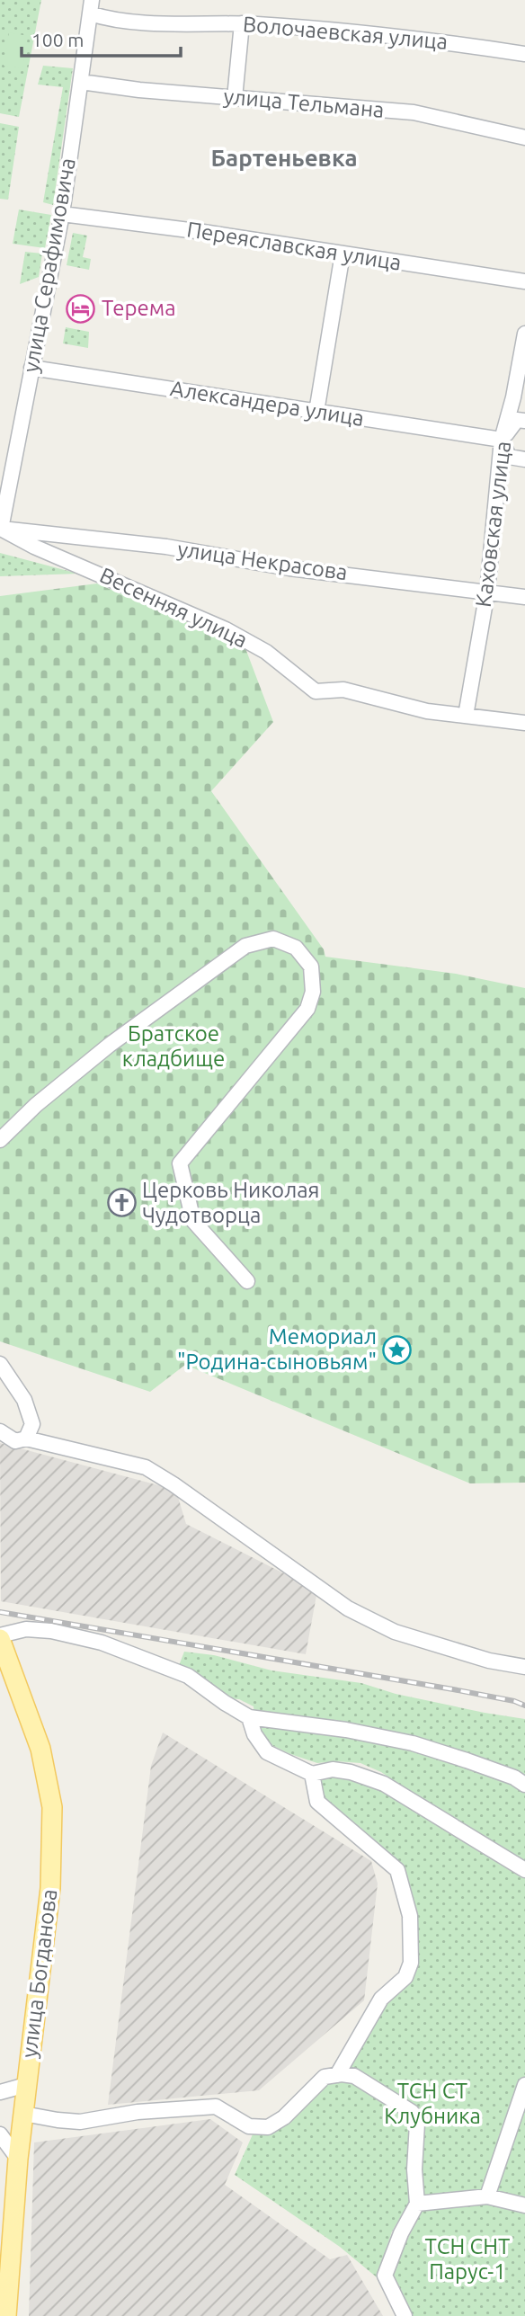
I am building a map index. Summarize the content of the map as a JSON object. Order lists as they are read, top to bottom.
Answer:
{
  "streets": {
    "main road": ["улица Богданова"],
    "street": [
      "Волочаевская улица",
      "улица Тельмана",
      "Переяславская улица",
      "улица Серафимовича",
      "Александера улица",
      "Каховская улица",
      "улица Некрасова",
      "Весенняя улица"
    ]
  },
  "crossings": [
    ["Волочаевская улица", "улица Серафимовича"],
    ["улица Тельмана", "улица Серафимовича"],
    ["Переяславская улица", "улица Серафимовича"],
    ["улица Серафимовича", "Александера улица"],
    ["улица Серафимовича", "улица Некрасова"],
    ["улица Серафимовича", "Весенняя улица"],
    ["Александера улица", "Каховская улица"],
    ["Каховская улица", "улица Некрасова"],
    ["Каховская улица", "Весенняя улица"],
    ["улица Некрасова", "Весенняя улица"]
  ],
  "districts": ["Бартеньевка"],
  "parks": ["Братское кладбище", "ТСН СТ Клубника", "ТСН СНТ Парус-1"],
  "places": {
    "hotel": ["Терема"],
    "church": ["Церковь Николая Чудотворца"],
    "place": ["Мемориал \"Родина-сыновьям\""]
  },
  "scale_bar": "100 m"
}
